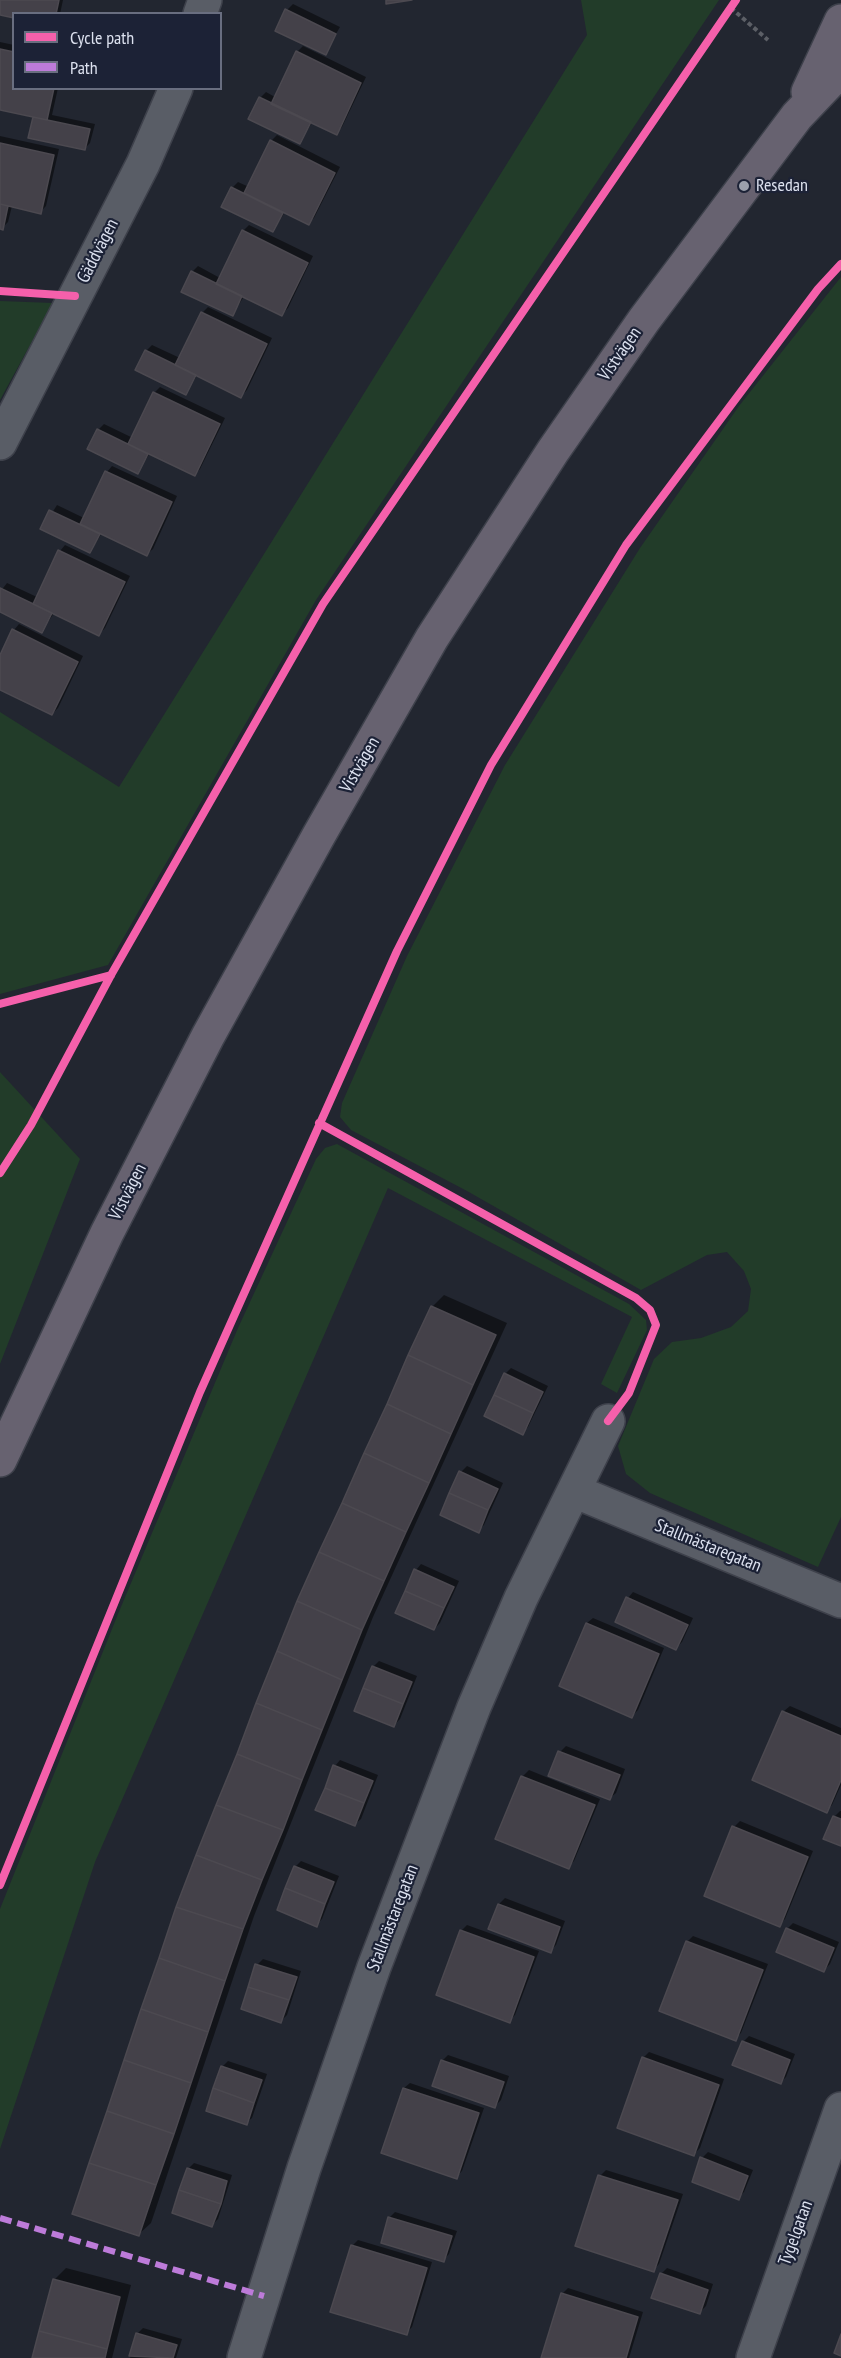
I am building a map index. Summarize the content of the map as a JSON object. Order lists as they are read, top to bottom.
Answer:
{
  "streets": {
    "main road": ["Vistvägen"],
    "street": ["Gäddvägen", "Stallmästaregatan", "Tygelgatan"]
  },
  "places": ["Resedan"],
  "legend": ["Cycle path", "Path"]
}
